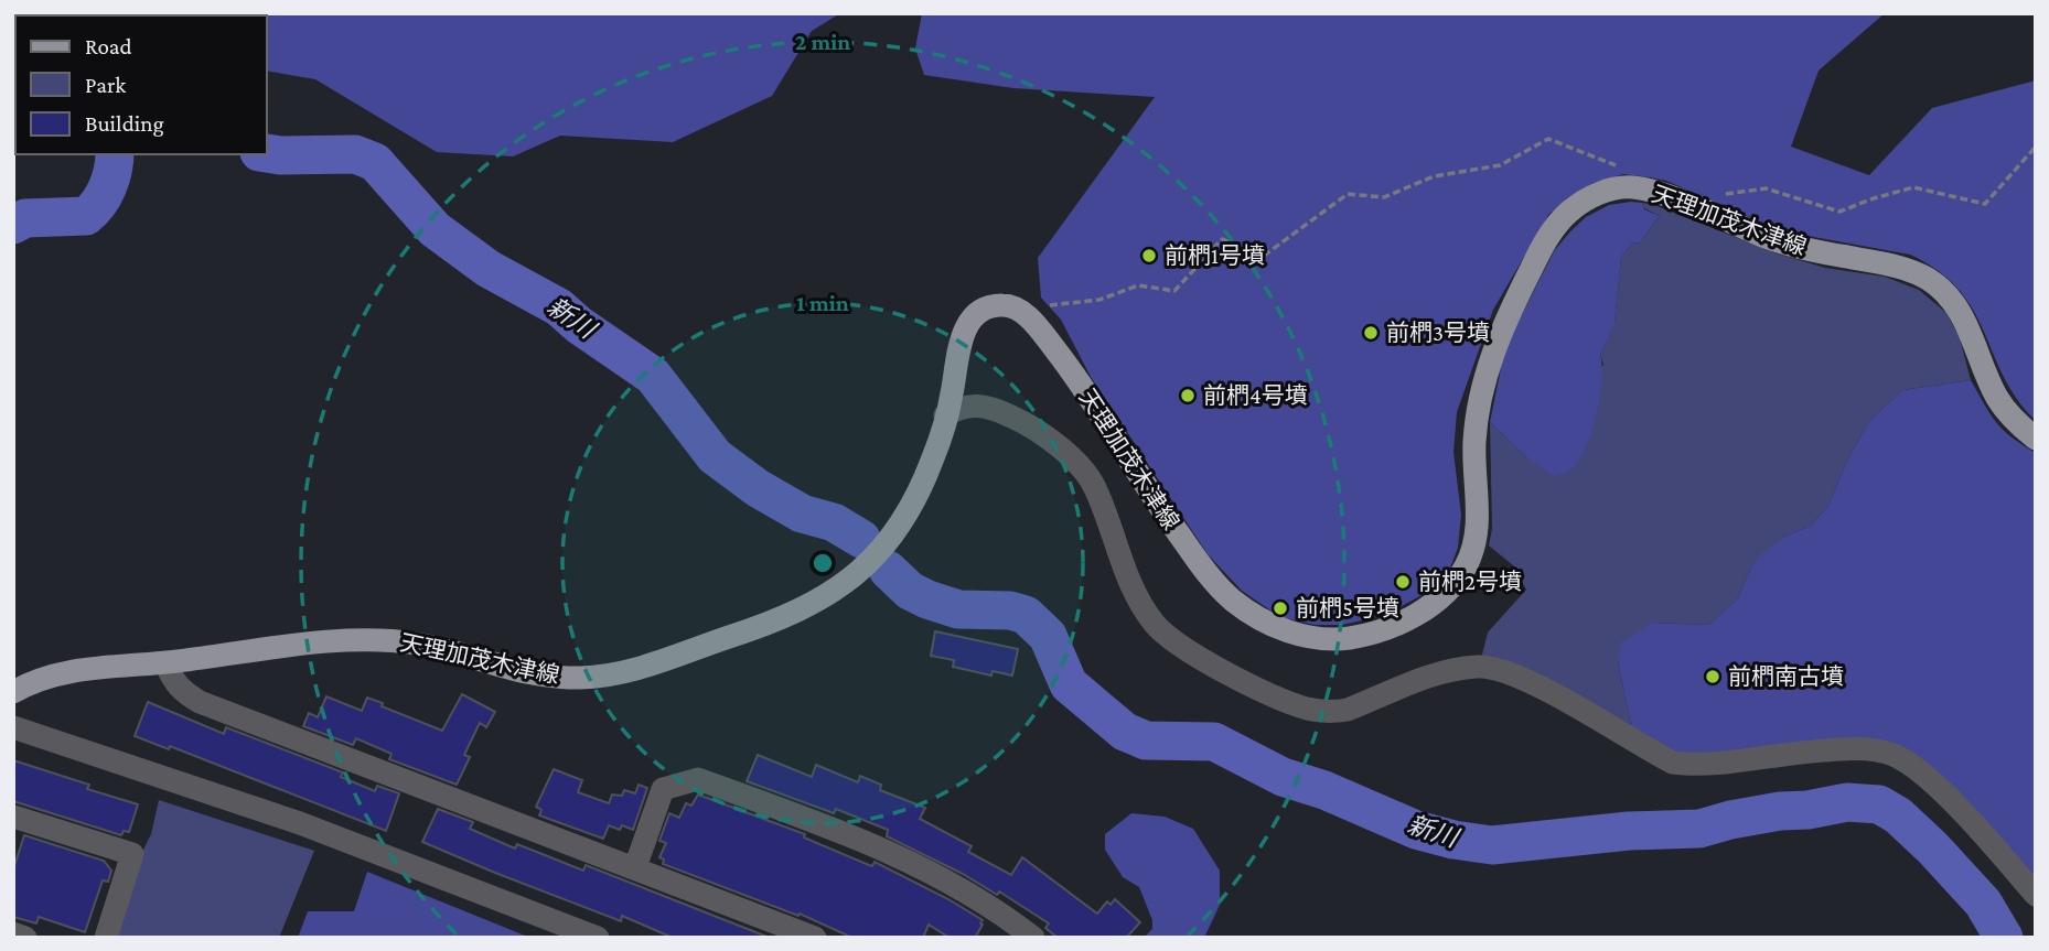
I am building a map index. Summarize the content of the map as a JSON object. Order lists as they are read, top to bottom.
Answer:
{
  "streets": {
    "main road": ["天理加茂木津線"]
  },
  "water": ["新川"],
  "places": [
    "前椚1号墳",
    "前椚3号墳",
    "前椚4号墳",
    "前椚2号墳",
    "前椚5号墳",
    "前椚南古墳"
  ],
  "legend": ["Road", "Park", "Building"],
  "rings": ["2 min", "1 min"]
}
